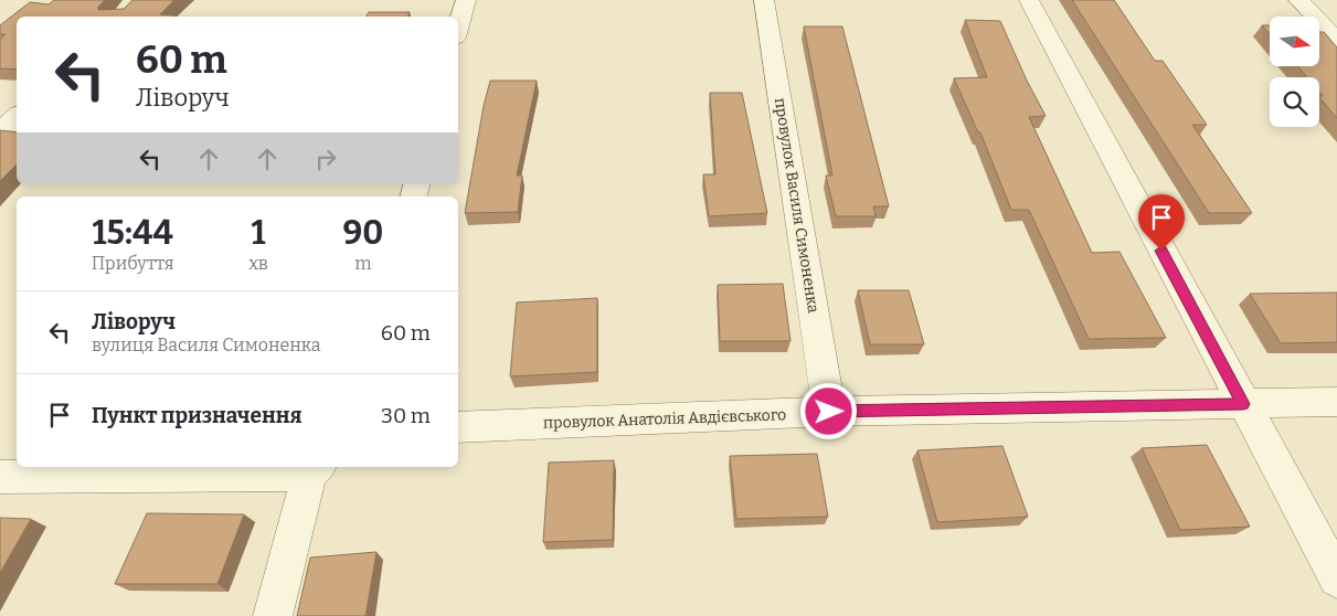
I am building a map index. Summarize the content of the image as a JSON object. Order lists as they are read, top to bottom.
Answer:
{
  "streets": {
    "street": ["провулок Василя Симоненка", "провулок Анатолія Авдієвського"]
  },
  "crossings": [
    ["провулок Василя Симоненка", "провулок Анатолія Авдієвського"]
  ],
  "north": "right",
  "page": {
    "turn": ["60 m", "Ліворуч"],
    "eta": [
      "15:44",
      "Прибуття",
      "1",
      "хв",
      "90",
      "m"
    ],
    "list": [
      {
        "name": "Ліворуч",
        "note": "вулиця Василя Симоненка",
        "value": "60 m"
      },
      {
        "name": "Пункт призначення",
        "value": "30 m"
      }
    ]
  }
}
